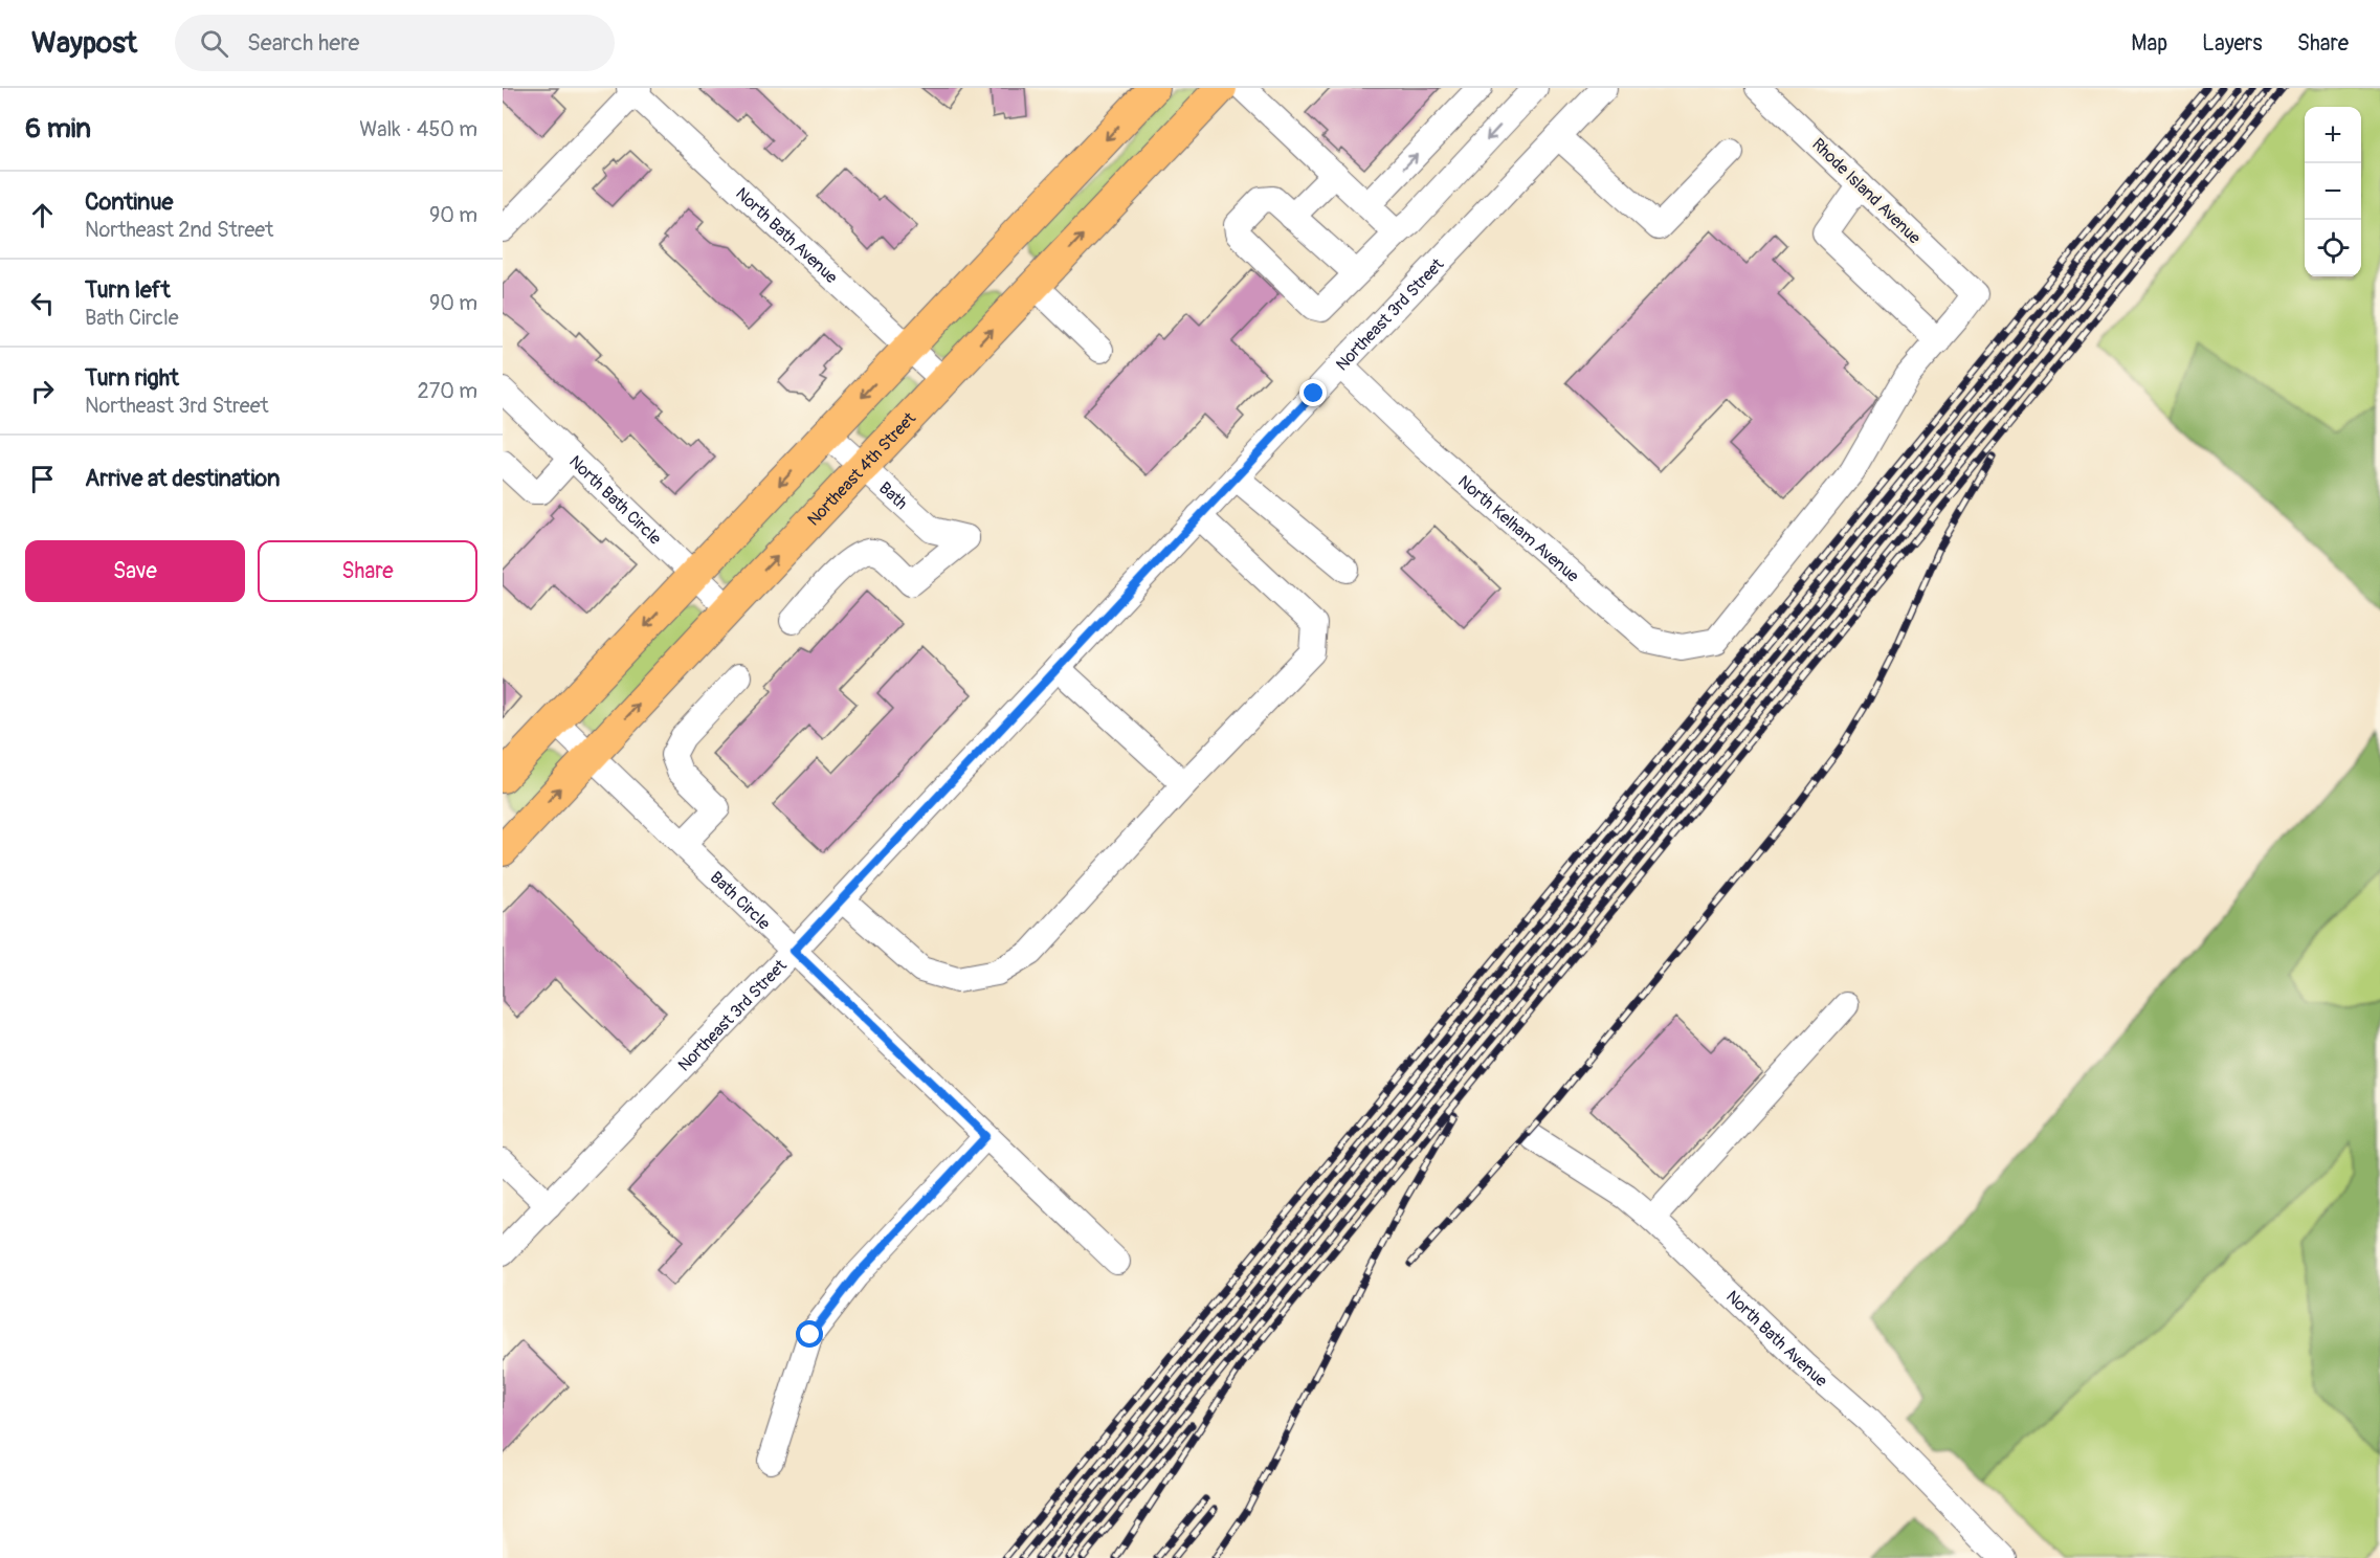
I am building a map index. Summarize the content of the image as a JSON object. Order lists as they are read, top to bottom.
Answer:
{
  "streets": {
    "main road": ["Northeast 4th Street"],
    "street": [
      "Rhode Island Avenue",
      "North Bath Avenue",
      "Northeast 3rd Street",
      "Bath",
      "North Bath Circle",
      "North Kelham Avenue",
      "Bath Circle"
    ]
  },
  "crossings": [
    ["Rhode Island Avenue", "North Kelham Avenue"],
    ["North Bath Avenue", "Northeast 4th Street"],
    ["Northeast 3rd Street", "North Kelham Avenue"],
    ["Northeast 3rd Street", "Bath Circle"],
    ["Northeast 4th Street", "Bath"],
    ["Northeast 4th Street", "North Bath Circle"],
    ["Northeast 4th Street", "Bath Circle"]
  ],
  "page": {
    "header": "Waypost",
    "search": "Search here",
    "nav": ["Map", "Layers", "Share"],
    "heading": ["6 min", "Walk · 450 m"],
    "map_buttons": ["+", "−"],
    "list": [
      ["Continue", "Northeast 2nd Street", "90 m"],
      ["Turn left", "Bath Circle", "90 m"],
      ["Turn right", "Northeast 3rd Street", "270 m"],
      "Arrive at destination"
    ],
    "buttons": ["Save", "Share"]
  }
}
